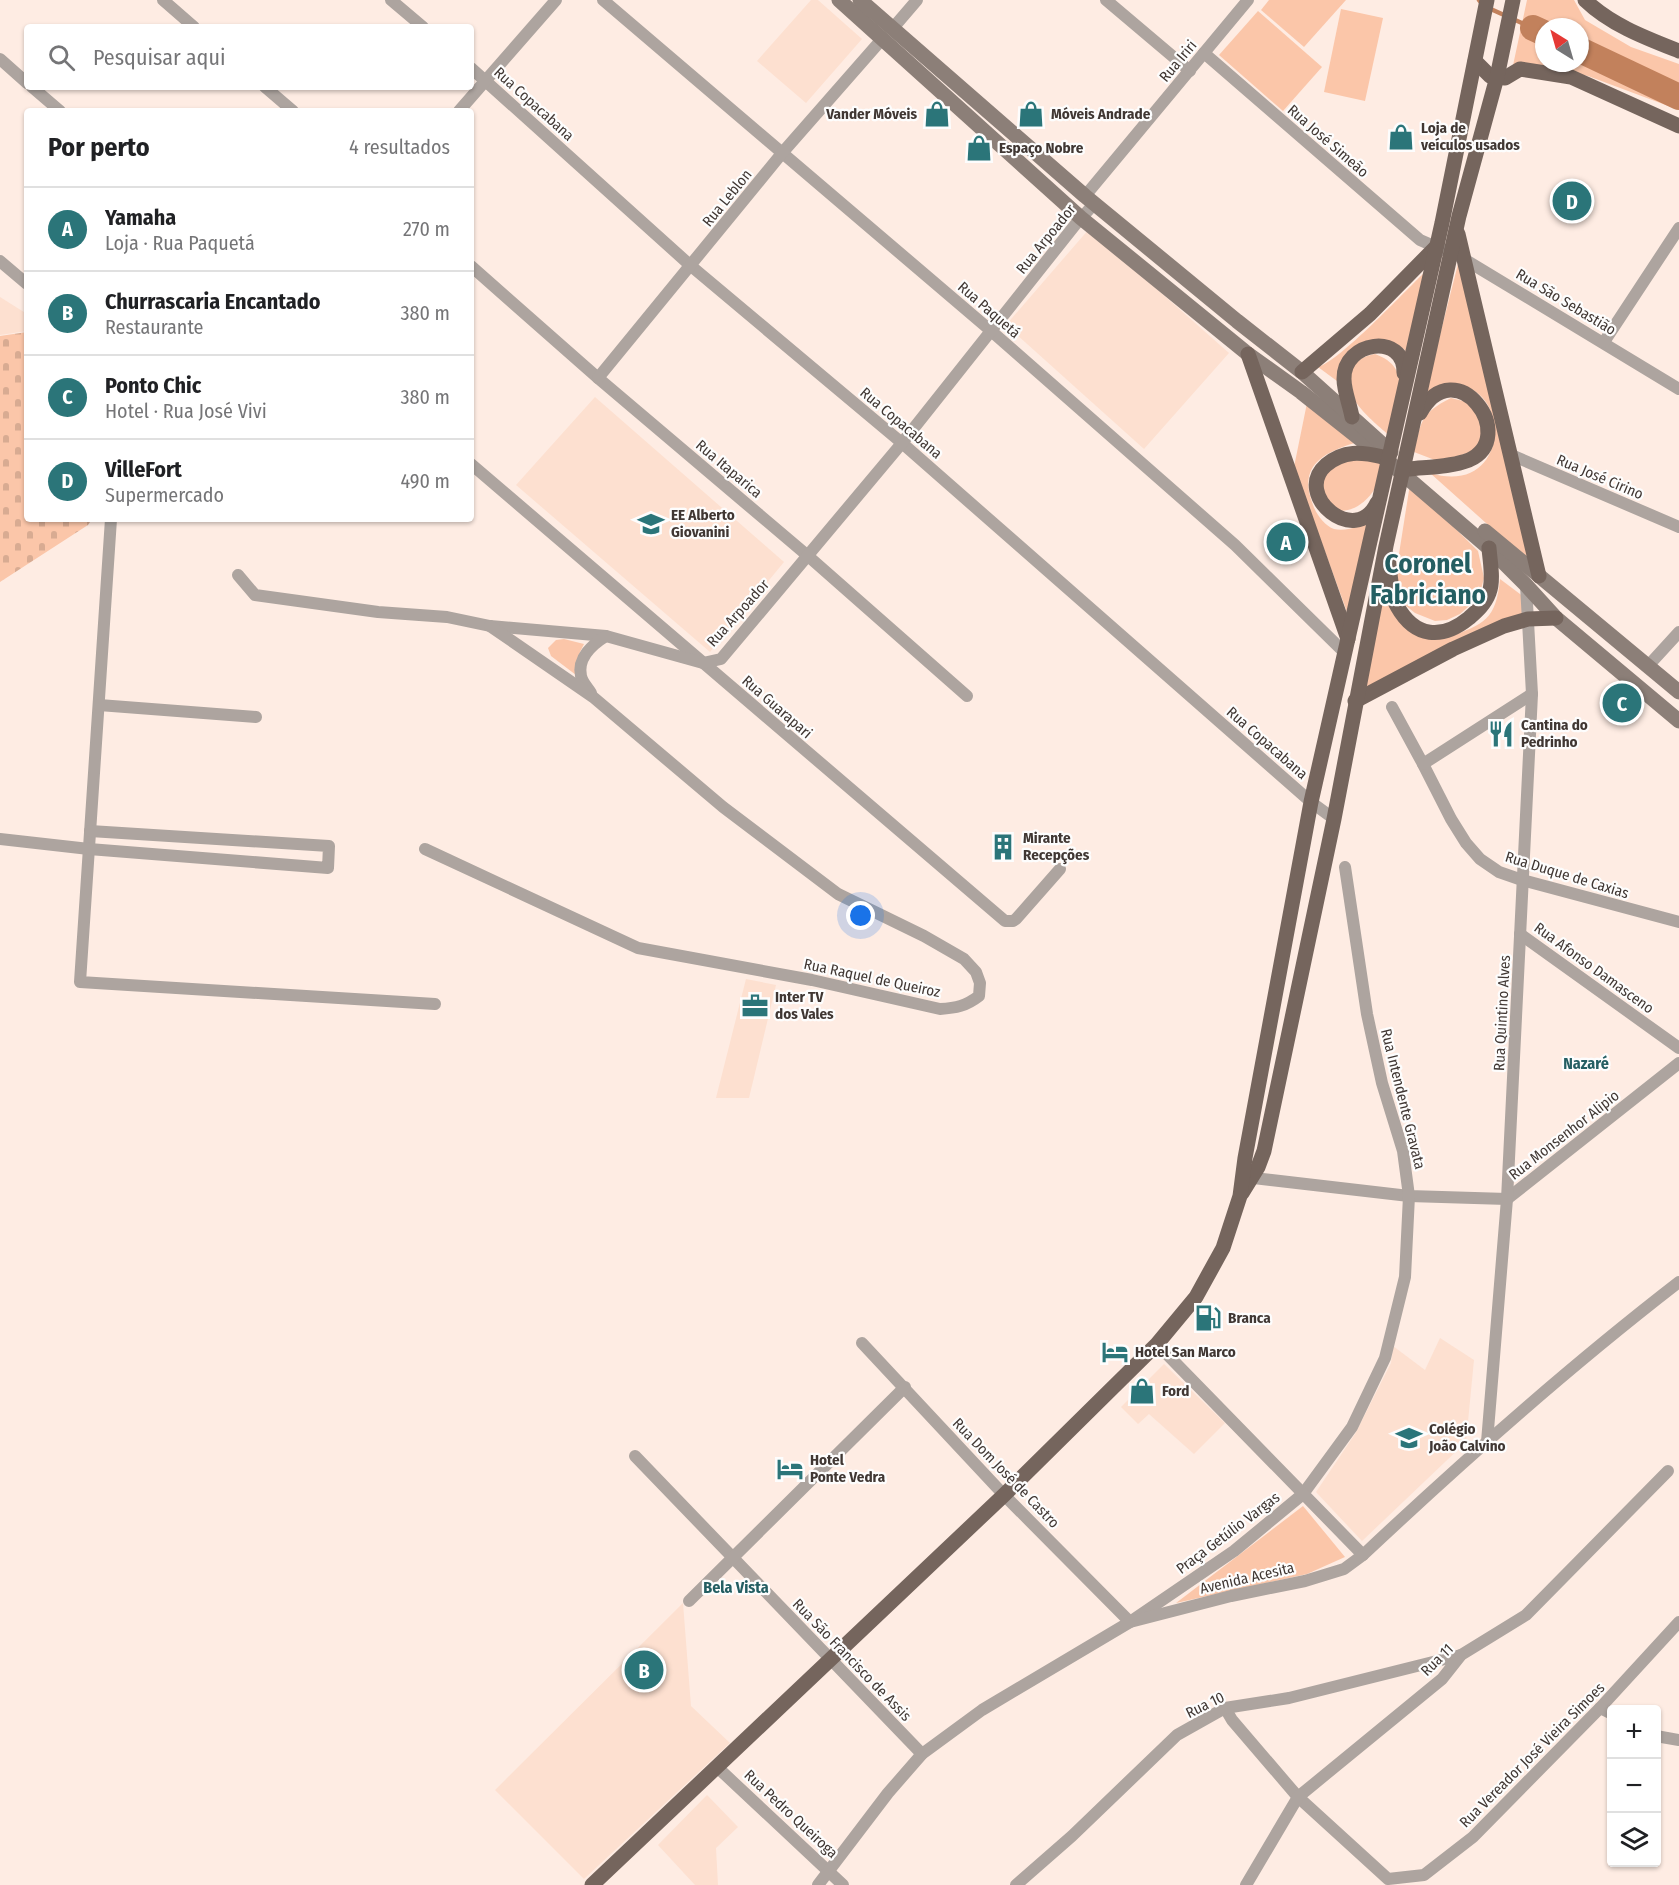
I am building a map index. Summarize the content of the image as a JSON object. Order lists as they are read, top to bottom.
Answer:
{
  "streets": {
    "street": [
      "Rua Iriri",
      "Rua Copacabana",
      "Rua José Simeão",
      "Rua Leblon",
      "Rua Arpoador",
      "Rua São Sebastião",
      "Rua Paquetá",
      "Rua Itaparica",
      "Rua José Cirino",
      "Rua Guarapari",
      "Rua Duque de Caxias",
      "Rua Afonso Damasceno",
      "Rua Raquel de Queiroz",
      "Rua Quintino Alves",
      "Rua Intendente Gravata",
      "Rua Monsenhor Alipio",
      "Rua Dom José de Castro",
      "Praça Getúlio Vargas",
      "Avenida Acesita",
      "Rua São Francisco de Assis",
      "Rua 11",
      "Rua 10",
      "Rua Vereador José Vieira Simoes",
      "Rua Pedro Queiroga"
    ]
  },
  "crossings": [
    ["Rua Iriri", "Rua José Simeão"],
    ["Rua Iriri", "Rua Arpoador"],
    ["Rua Copacabana", "Rua Leblon"],
    ["Rua Copacabana", "Rua Arpoador"],
    ["Rua José Simeão", "Rua São Sebastião"],
    ["Rua Leblon", "Rua Paquetá"],
    ["Rua Leblon", "Rua Itaparica"],
    ["Rua Arpoador", "Rua Paquetá"],
    ["Rua Arpoador", "Rua Itaparica"],
    ["Rua Arpoador", "Rua Guarapari"],
    ["Rua Arpoador", "Rua Raquel de Queiroz"],
    ["Rua Duque de Caxias", "Rua Quintino Alves"],
    ["Rua Afonso Damasceno", "Rua Quintino Alves"],
    ["Rua Quintino Alves", "Rua Monsenhor Alipio"],
    ["Rua Quintino Alves", "Avenida Acesita"],
    ["Rua Intendente Gravata", "Rua Monsenhor Alipio"],
    ["Rua Intendente Gravata", "Praça Getúlio Vargas"],
    ["Rua Dom José de Castro", "Praça Getúlio Vargas"],
    ["Rua Dom José de Castro", "Avenida Acesita"],
    ["Praça Getúlio Vargas", "Avenida Acesita"],
    ["Avenida Acesita", "Rua São Francisco de Assis"],
    ["Avenida Acesita", "Rua Pedro Queiroga"],
    ["Rua 11", "Rua 10"],
    ["Rua 11", "Rua Vereador José Vieira Simoes"]
  ],
  "districts": ["Coronel Fabriciano", "Nazaré", "Bela Vista"],
  "places": {
    "shop": [
      "Vander Móveis",
      "Móveis Andrade",
      "Loja de veículos usados",
      "Espaço Nobre",
      "Ford"
    ],
    "school or university": ["EE Alberto Giovanini", "Colégio João Calvino"],
    "restaurant": ["Cantina do Pedrinho"],
    "building": ["Mirante Recepções"],
    "office": ["Inter TV dos Vales"],
    "fuel station": ["Branca"],
    "hotel": ["Hotel San Marco", "Hotel Ponte Vedra"]
  },
  "north": "top left",
  "page": {
    "search": "Pesquisar aqui",
    "heading": ["Por perto", "4 resultados"],
    "pins": [
      "D",
      "A",
      "C",
      "B"
    ],
    "list": [
      {
        "mark": "A",
        "name": "Yamaha",
        "note": "Loja · Rua Paquetá",
        "value": "270 m"
      },
      {
        "mark": "B",
        "name": "Churrascaria Encantado",
        "note": "Restaurante",
        "value": "380 m"
      },
      {
        "mark": "C",
        "name": "Ponto Chic",
        "note": "Hotel · Rua José Vivi",
        "value": "380 m"
      },
      {
        "mark": "D",
        "name": "VilleFort",
        "note": "Supermercado",
        "value": "490 m"
      }
    ],
    "map_buttons": ["+", "−"]
  }
}
